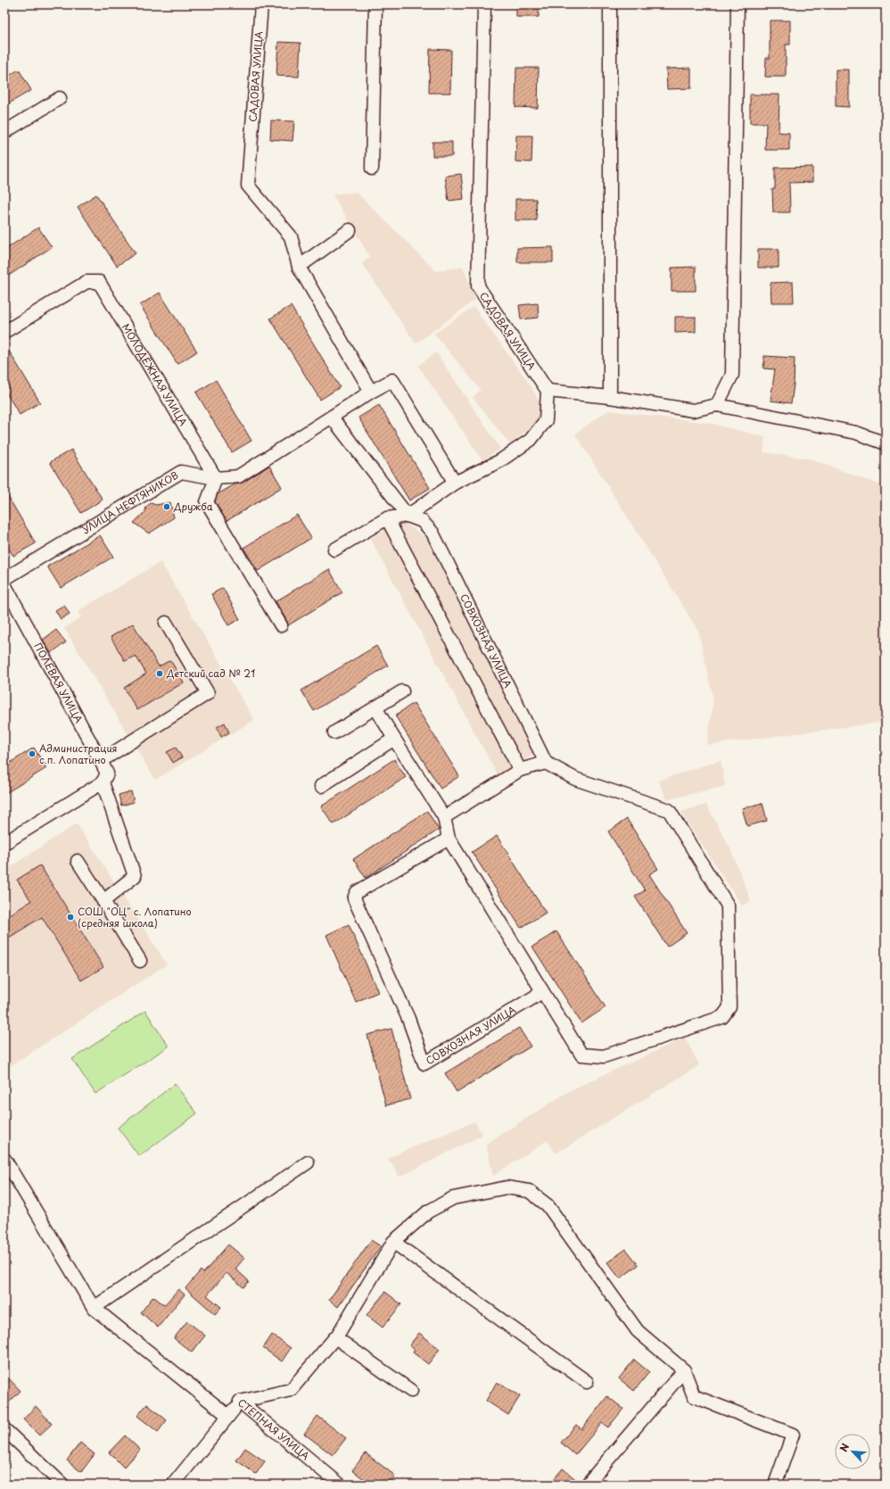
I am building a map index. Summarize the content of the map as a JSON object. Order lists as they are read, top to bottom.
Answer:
{
  "streets": {
    "street": [
      "САДОВАЯ УЛИЦА",
      "МОЛОДЁЖНАЯ УЛИЦА",
      "УЛИЦА НЕФТЯНИКОВ",
      "СОВХОЗНАЯ УЛИЦА",
      "ПОЛЕВАЯ УЛИЦА",
      "СТЕПНАЯ УЛИЦА"
    ]
  },
  "crossings": [
    ["САДОВАЯ УЛИЦА", "УЛИЦА НЕФТЯНИКОВ"],
    ["МОЛОДЁЖНАЯ УЛИЦА", "УЛИЦА НЕФТЯНИКОВ"],
    ["УЛИЦА НЕФТЯНИКОВ", "СОВХОЗНАЯ УЛИЦА"]
  ],
  "places": [
    "Дружба",
    "Детский сад № 21",
    "Администрация с.п. Лопатино",
    "СОШ \"ОЦ\" с. Лопатино (средняя школа)"
  ],
  "north": "top left"
}
